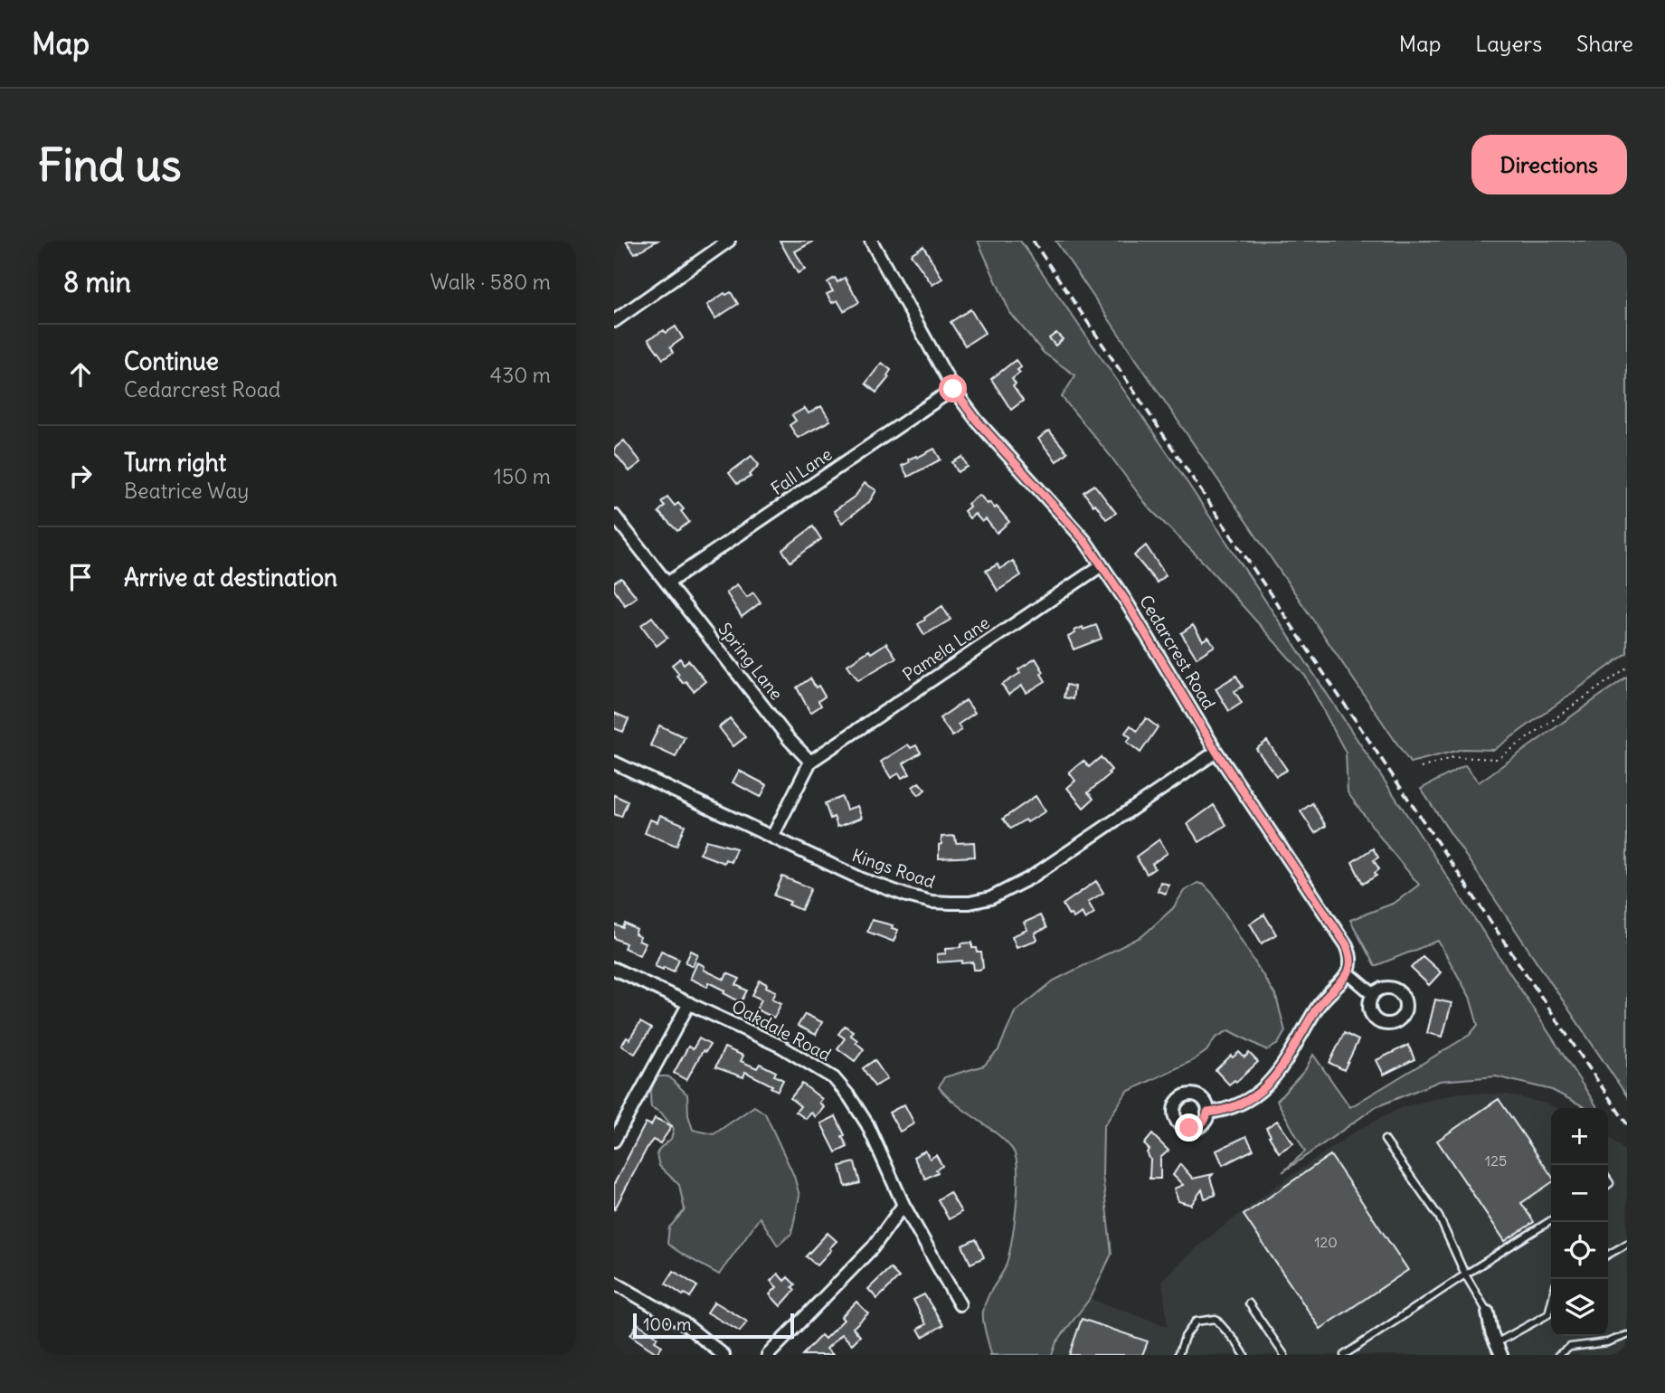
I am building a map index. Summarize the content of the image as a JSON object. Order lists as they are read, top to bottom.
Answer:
{
  "streets": {
    "street": [
      "Fall Lane",
      "Pamela Lane",
      "Cedarcrest Road",
      "Spring Lane",
      "Kings Road",
      "Oakdale Road"
    ]
  },
  "crossings": [
    ["Fall Lane", "Cedarcrest Road"],
    ["Fall Lane", "Spring Lane"],
    ["Pamela Lane", "Cedarcrest Road"],
    ["Pamela Lane", "Spring Lane"],
    ["Cedarcrest Road", "Kings Road"]
  ],
  "house_numbers": ["125", "120"],
  "scale_bar": "100 m",
  "page": {
    "header": "Map",
    "nav": ["Map", "Layers", "Share"],
    "buttons": "Directions",
    "title": "Find us",
    "heading": ["8 min", "Walk · 580 m"],
    "list": [
      ["Continue", "Cedarcrest Road", "430 m"],
      ["Turn right", "Beatrice Way", "150 m"],
      "Arrive at destination"
    ],
    "map_buttons": ["+", "−"],
    "scale": "100 m"
  }
}
